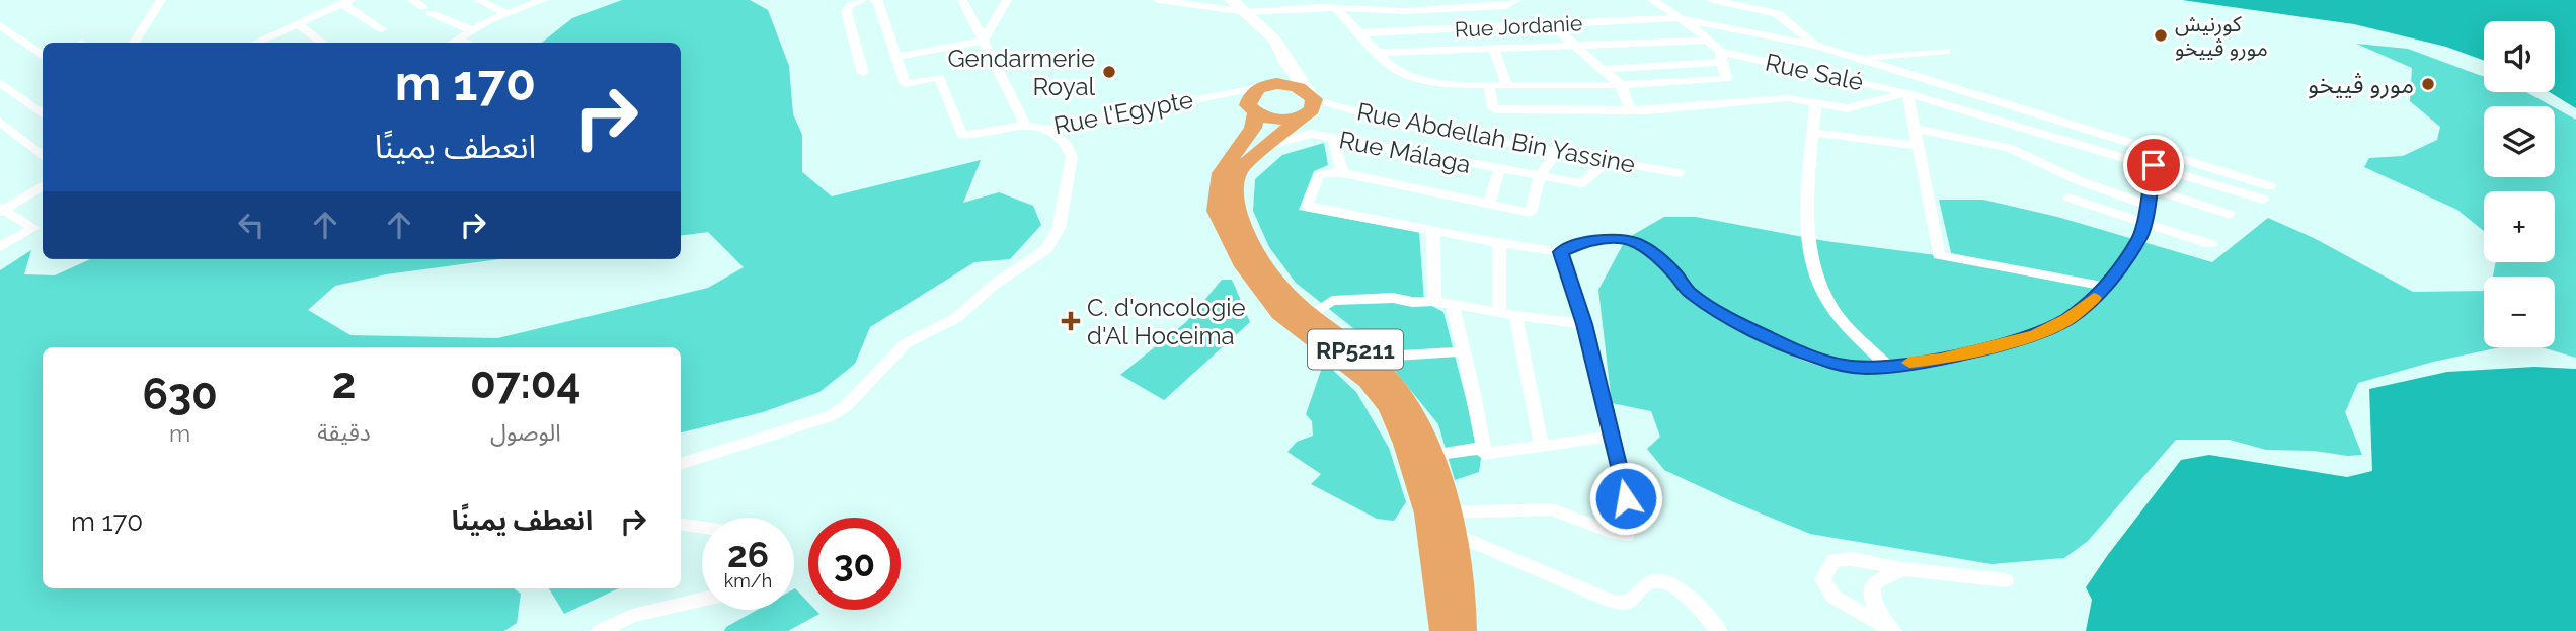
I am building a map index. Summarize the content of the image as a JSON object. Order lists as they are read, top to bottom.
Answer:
{
  "streets": {
    "main road": ["RP5211"],
    "street": [
      "Rue Jordanie",
      "Rue Salé",
      "Rue l'Egypte",
      "Rue Abdellah Bin Yassine",
      "Rue Málaga"
    ]
  },
  "crossings": [
    ["Rue l'Egypte", "RP5211"],
    ["Rue Abdellah Bin Yassine", "Rue Málaga"],
    ["Rue Abdellah Bin Yassine", "RP5211"],
    ["Rue Málaga", "RP5211"]
  ],
  "places": {
    "other": ["كورنيش مورو ڤييخو", "Gendarmerie Royal", "مورو ڤييخو"],
    "health": ["C. d'oncologie d'Al Hoceima"]
  },
  "page": {
    "map_buttons": ["+", "−"],
    "turn": ["170 m", "انعطف يمينًا"],
    "eta": [
      "07:04",
      "الوصول",
      "2",
      "دقيقة",
      "630",
      "m"
    ],
    "list": [
      {
        "name": "انعطف يمينًا",
        "value": "170 m"
      }
    ],
    "speed": "26 km/h",
    "limit": "30"
  }
}
